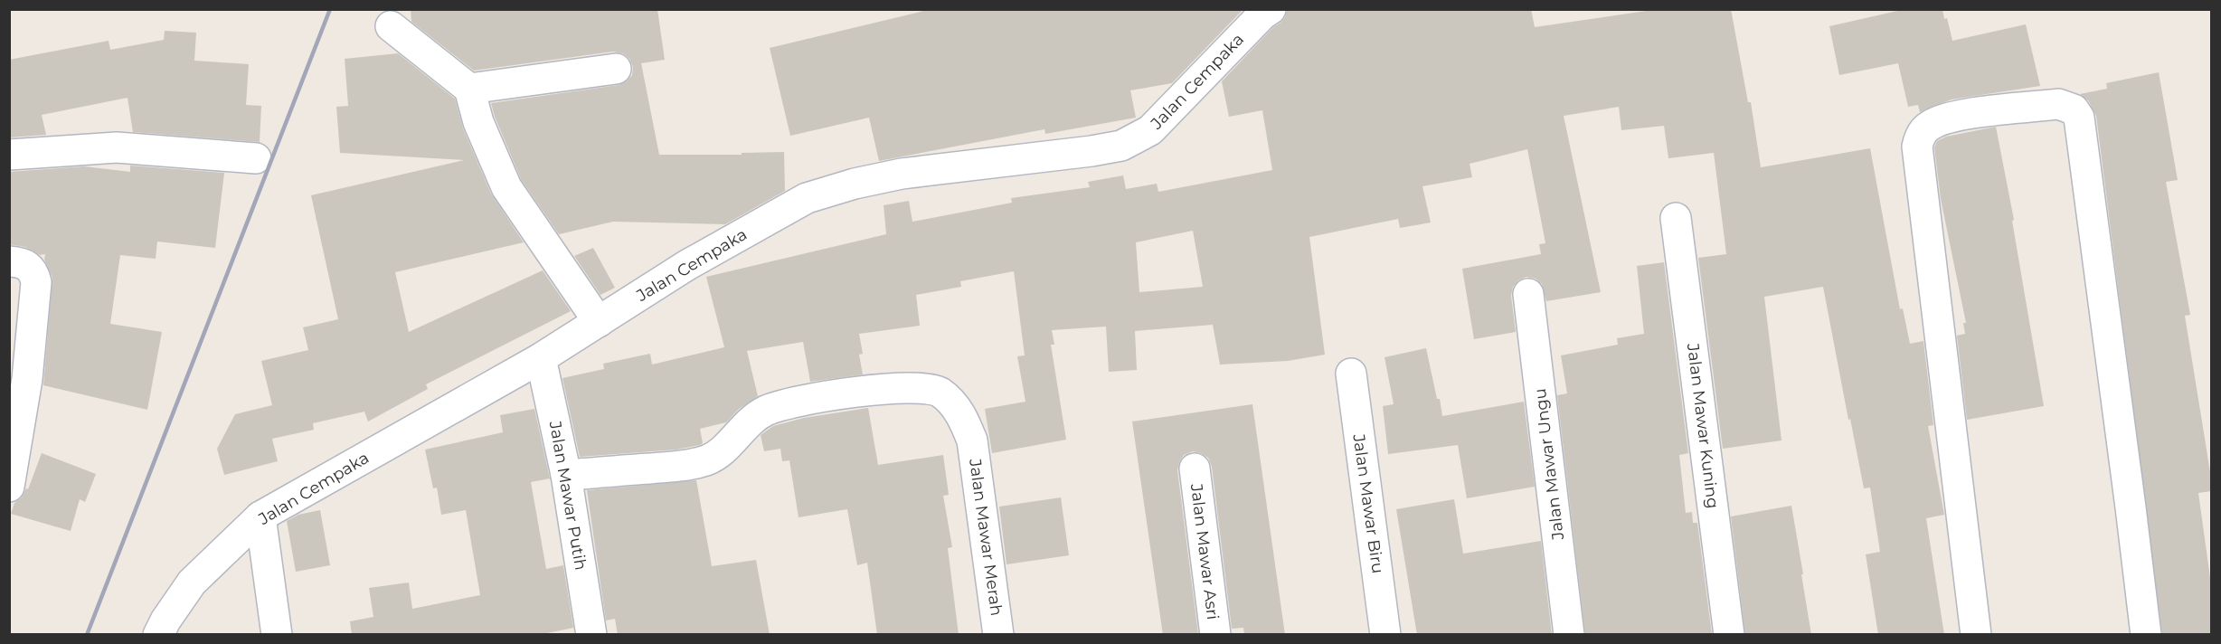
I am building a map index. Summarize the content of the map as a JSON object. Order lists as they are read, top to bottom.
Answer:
{
  "streets": {
    "street": [
      "Jalan Cempaka",
      "Jalan Mawar Kuning",
      "Jalan Mawar Ungu",
      "Jalan Mawar Putih",
      "Jalan Mawar Biru",
      "Jalan Mawar Merah",
      "Jalan Mawar Asri"
    ]
  },
  "crossings": [
    ["Jalan Cempaka", "Jalan Mawar Putih"],
    ["Jalan Mawar Putih", "Jalan Mawar Merah"]
  ]
}
